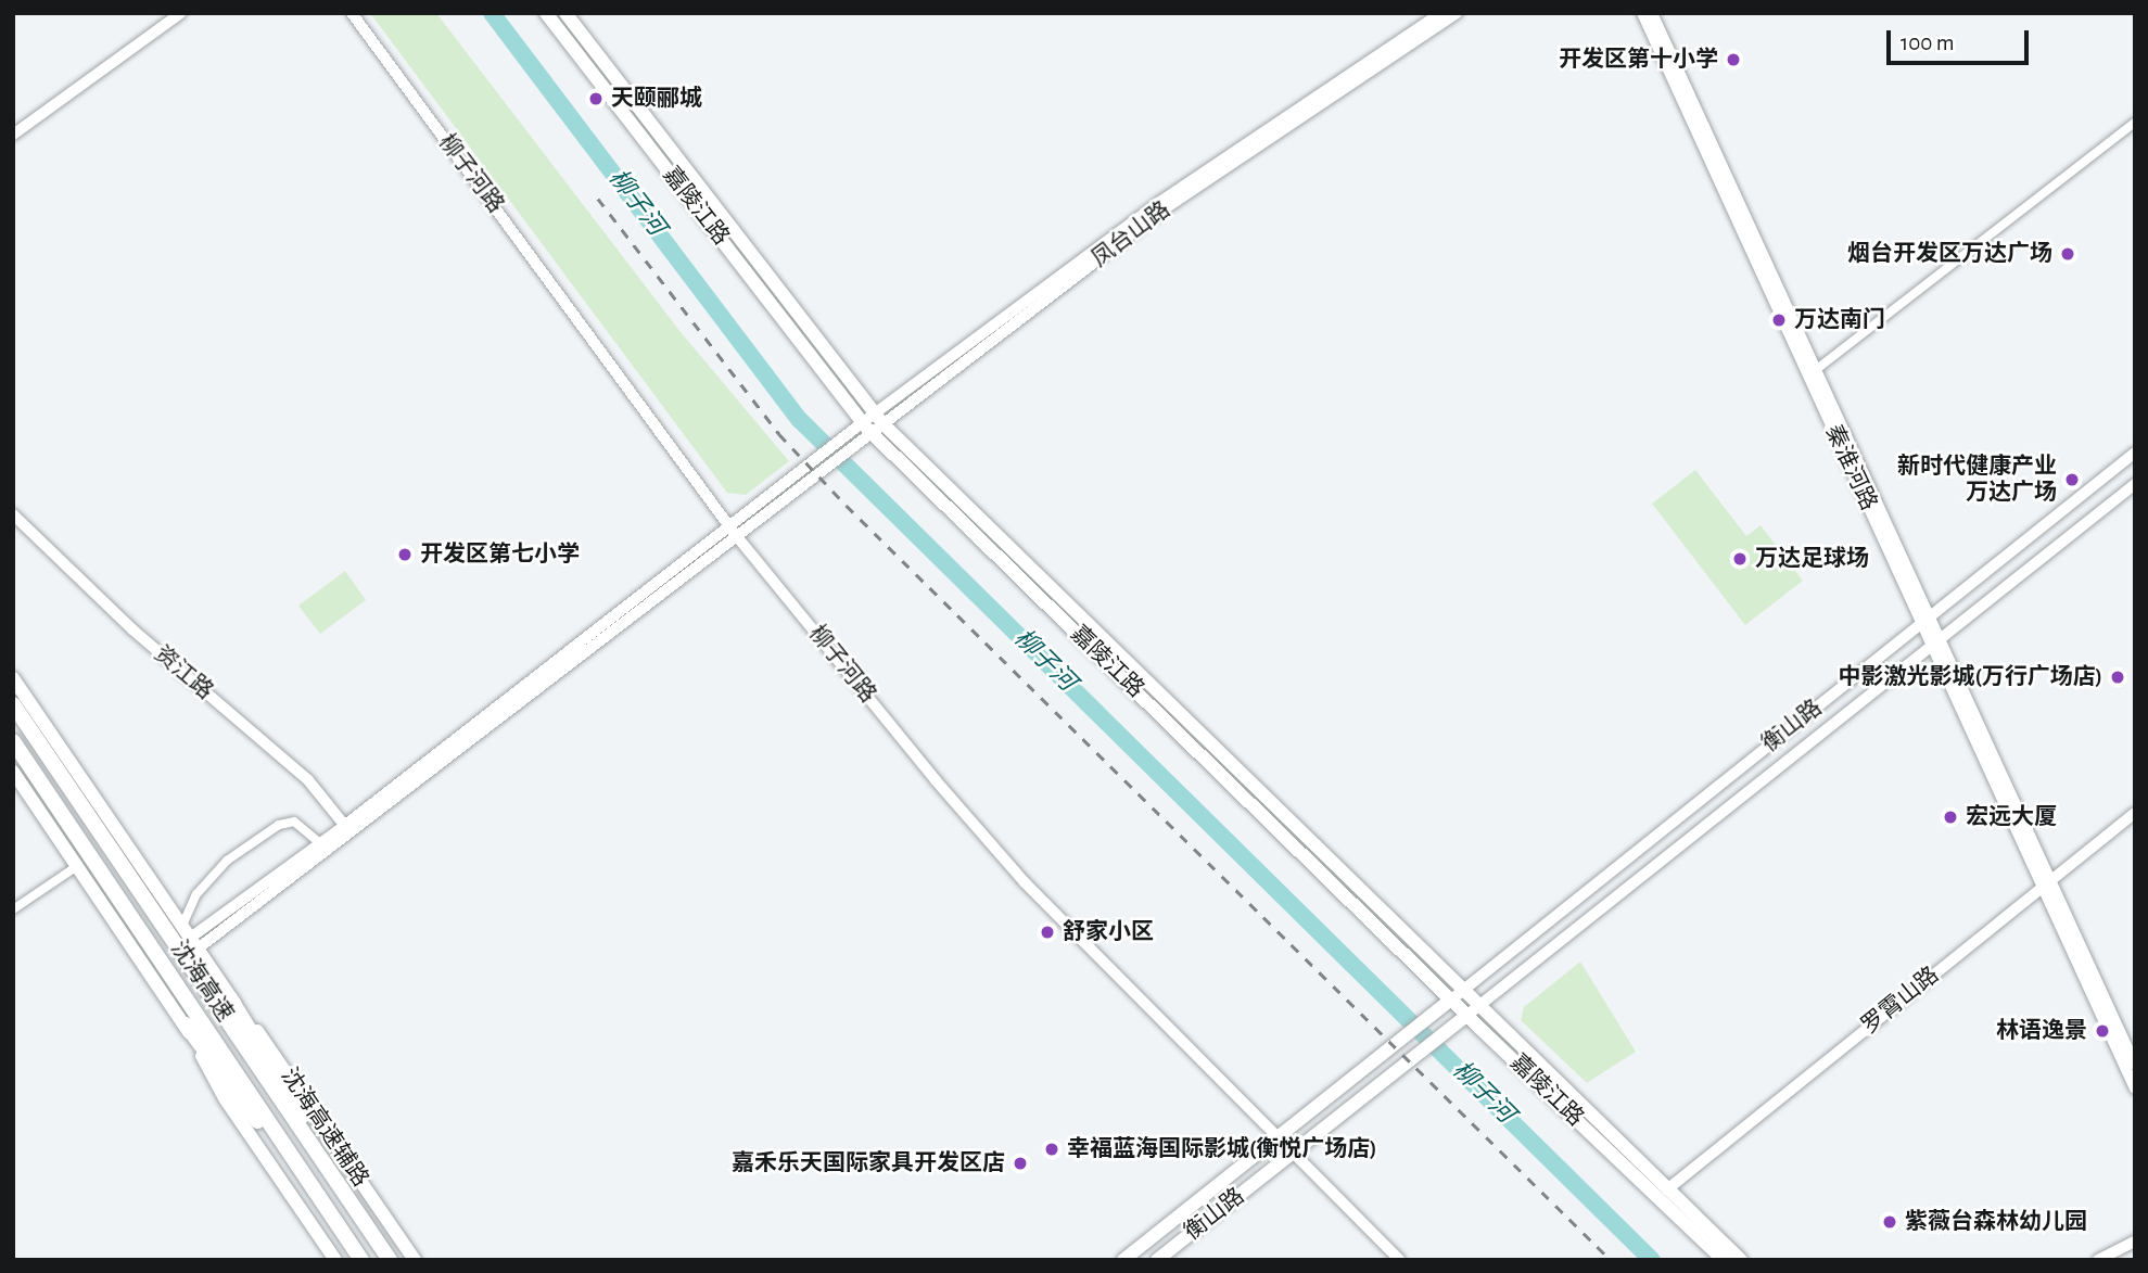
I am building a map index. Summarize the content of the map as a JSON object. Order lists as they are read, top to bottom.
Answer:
{
  "streets": {
    "highway": ["沈海高速"],
    "main road": [
      "嘉陵江路",
      "秦淮河路",
      "衡山路",
      "沈海高速辅路"
    ],
    "street": [
      "柳子河路",
      "凤台山路",
      "资江路",
      "罗霄山路"
    ]
  },
  "crossings": [
    ["柳子河路", "凤台山路"],
    ["柳子河路", "衡山路"],
    ["嘉陵江路", "凤台山路"],
    ["嘉陵江路", "衡山路"],
    ["嘉陵江路", "罗霄山路"],
    ["凤台山路", "资江路"],
    ["秦淮河路", "衡山路"],
    ["秦淮河路", "罗霄山路"]
  ],
  "water": ["柳子河"],
  "places": [
    "开发区第十小学",
    "天颐郦城",
    "烟台开发区万达广场",
    "万达南门",
    "新时代健康产业 万达广场",
    "开发区第七小学",
    "万达足球场",
    "中影激光影城(万行广场店)",
    "宏远大厦",
    "舒家小区",
    "林语逸景",
    "幸福蓝海国际影城(衡悦广场店)",
    "嘉禾乐天国际家具开发区店",
    "紫薇台森林幼儿园"
  ],
  "scale_bar": "100 m"
}
